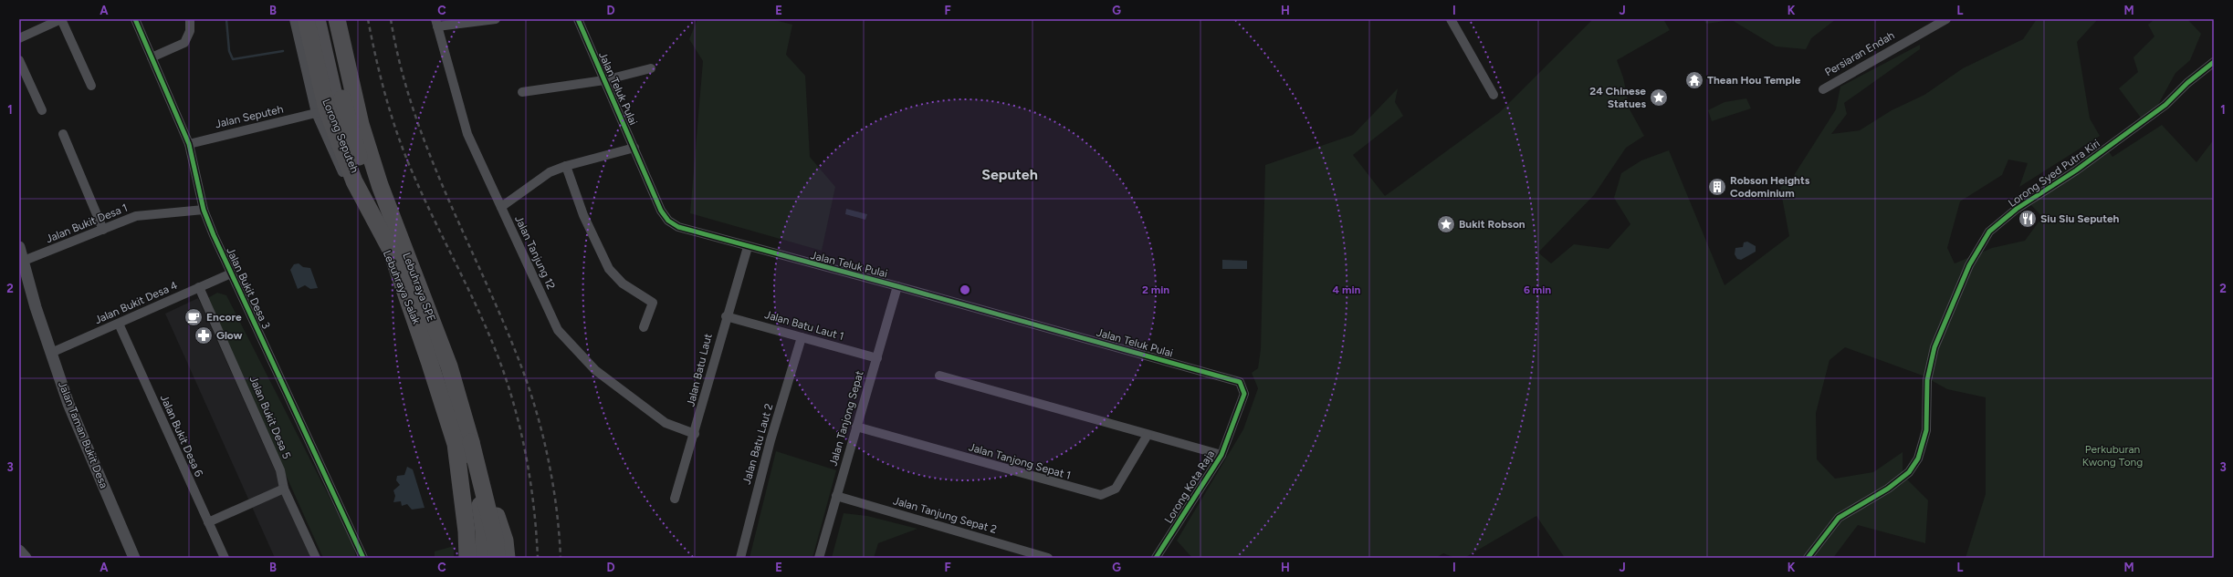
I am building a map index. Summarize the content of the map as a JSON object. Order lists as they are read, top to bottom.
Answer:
{
  "streets": {
    "highway": ["Lebuhraya Salak", "Lebuhraya SPE"],
    "street": [
      "Persiaran Endah",
      "Jalan Teluk Pulai",
      "Jalan Seputeh",
      "Lorong Seputeh",
      "Lorong Syed Putra Kiri",
      "Jalan Bukit Desa 1",
      "Jalan Tanjung 12",
      "Jalan Bukit Desa 3",
      "Jalan Bukit Desa 4",
      "Jalan Batu Laut 1",
      "Jalan Batu Laut",
      "Jalan Bukit Desa 5",
      "Jalan Tanjong Sepat",
      "Jalan Taman Bukit Desa",
      "Jalan Bukit Desa 6",
      "Jalan Batu Laut 2",
      "Jalan Tanjong Sepat 1",
      "Lorong Kota Raja",
      "Jalan Tanjung Sepat 2"
    ]
  },
  "crossings": [
    ["Jalan Teluk Pulai", "Jalan Batu Laut"],
    ["Jalan Teluk Pulai", "Jalan Tanjong Sepat"],
    ["Jalan Teluk Pulai", "Lorong Kota Raja"],
    ["Jalan Seputeh", "Lorong Seputeh"],
    ["Jalan Seputeh", "Jalan Bukit Desa 3"],
    ["Lorong Seputeh", "Lebuhraya Salak"],
    ["Jalan Bukit Desa 1", "Jalan Bukit Desa 3"],
    ["Jalan Bukit Desa 1", "Jalan Taman Bukit Desa"],
    ["Jalan Tanjung 12", "Jalan Batu Laut"],
    ["Lebuhraya Salak", "Lebuhraya SPE"],
    ["Jalan Bukit Desa 3", "Jalan Bukit Desa 4"],
    ["Jalan Bukit Desa 4", "Jalan Bukit Desa 5"],
    ["Jalan Bukit Desa 4", "Jalan Taman Bukit Desa"],
    ["Jalan Bukit Desa 4", "Jalan Bukit Desa 6"],
    ["Jalan Batu Laut 1", "Jalan Batu Laut"],
    ["Jalan Batu Laut 1", "Jalan Tanjong Sepat"],
    ["Jalan Batu Laut 1", "Jalan Batu Laut 2"],
    ["Jalan Tanjong Sepat", "Jalan Tanjong Sepat 1"],
    ["Jalan Tanjong Sepat", "Jalan Tanjung Sepat 2"],
    ["Jalan Tanjong Sepat 1", "Lorong Kota Raja"]
  ],
  "districts": ["Seputeh"],
  "parks": ["Perkuburan Kwong Tong"],
  "places": {
    "temple": ["Thean Hou Temple"],
    "place": ["24 Chinese Statues", "Bukit Robson"],
    "building": ["Robson Heights Codominium"],
    "restaurant": ["Siu Siu Seputeh"],
    "cafe": ["Encore"],
    "pharmacy": ["Glow"]
  },
  "grid": {
    "columns": [
      "A",
      "B",
      "C",
      "D",
      "E",
      "F",
      "G",
      "H",
      "I",
      "J",
      "K",
      "L",
      "M"
    ],
    "rows": ["1", "2", "3"]
  },
  "rings": ["2 min", "4 min", "6 min"]
}
